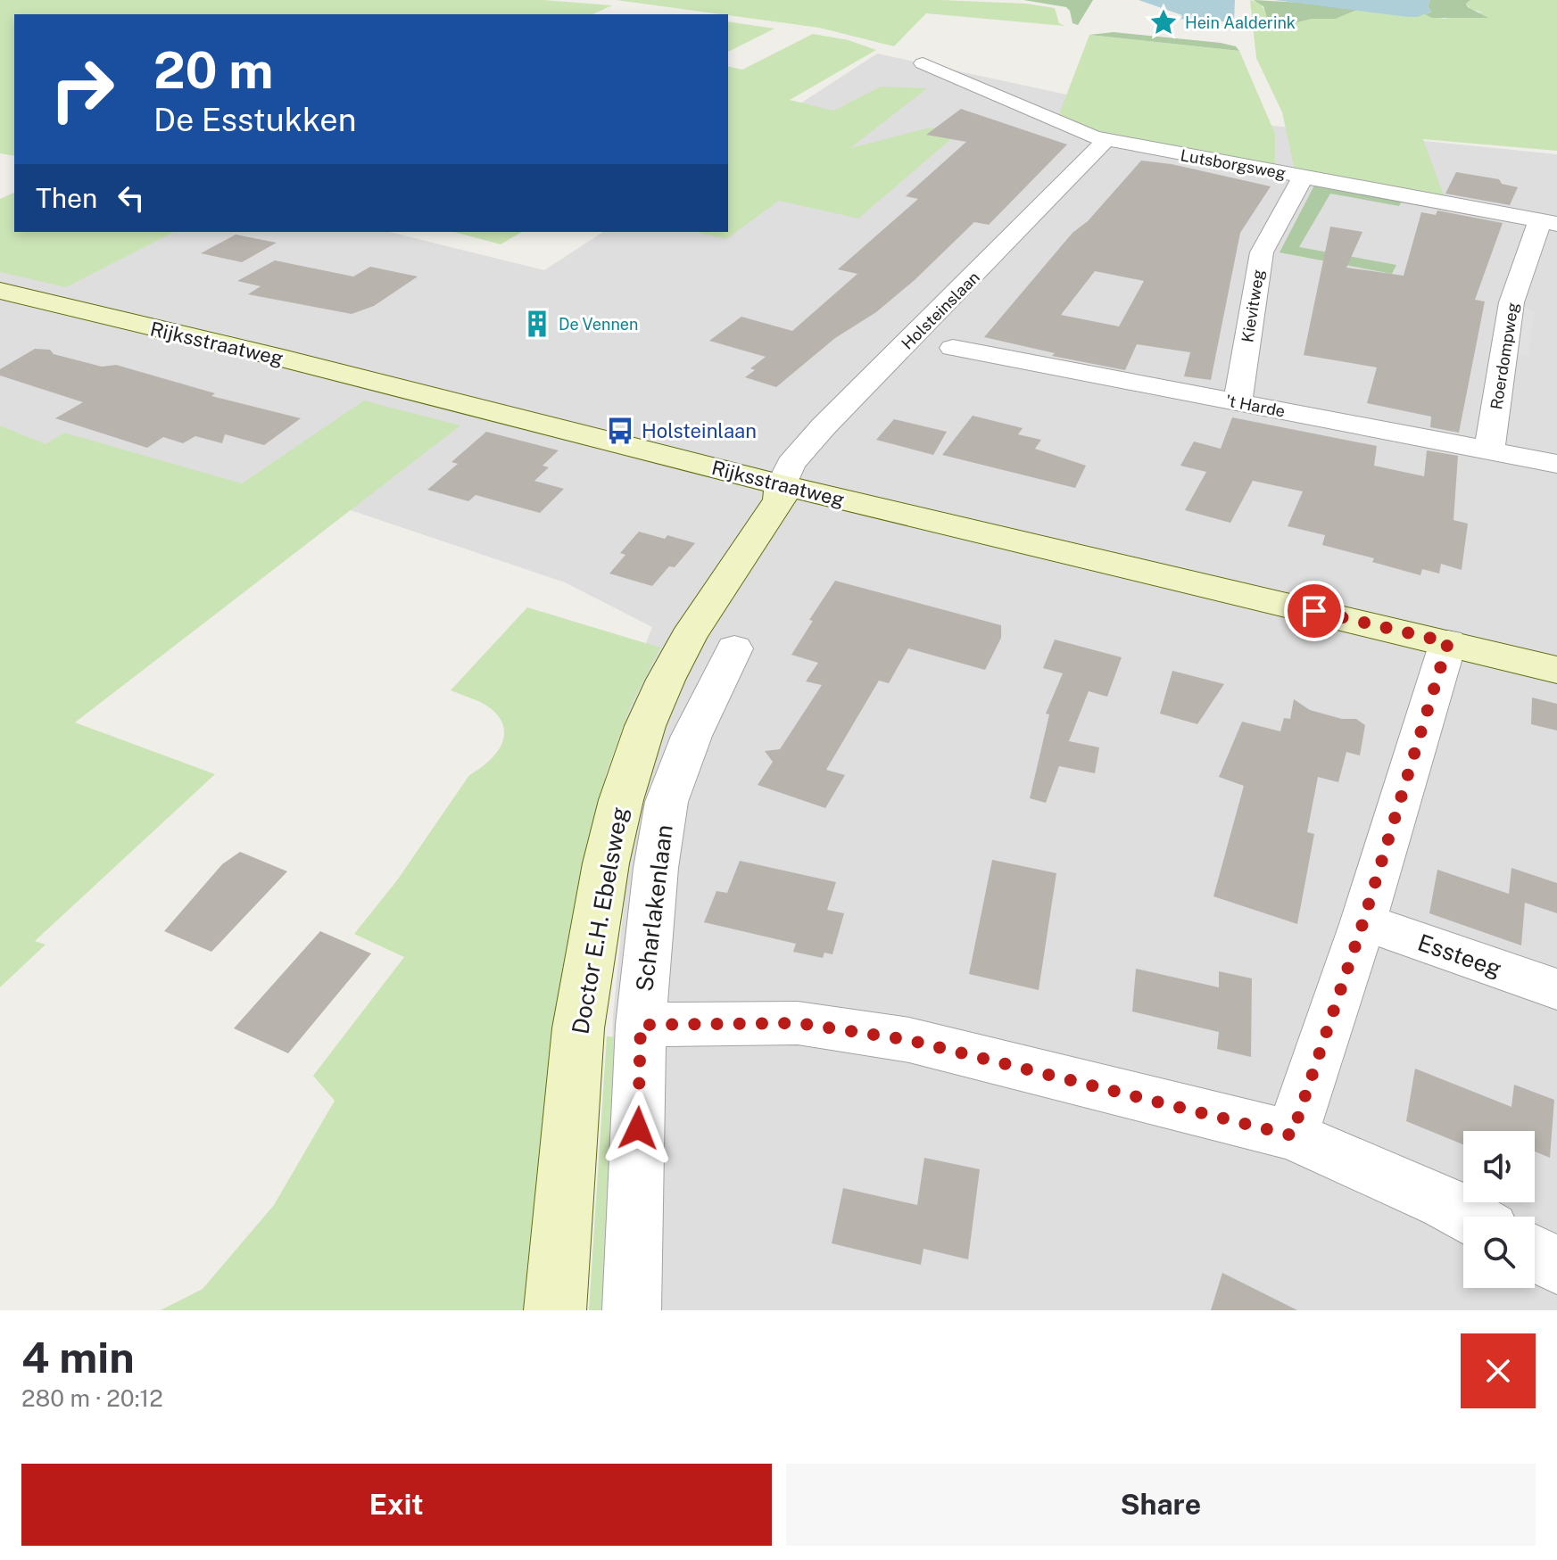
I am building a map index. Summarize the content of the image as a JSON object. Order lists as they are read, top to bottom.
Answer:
{
  "streets": {
    "main road": ["Rijksstraatweg", "Doctor E.H. Ebelsweg"],
    "street": [
      "Lutsborgsweg",
      "Kievitweg",
      "Holsteinslaan",
      "Roerdompweg",
      "'t Harde",
      "Scharlakenlaan",
      "Essteeg"
    ]
  },
  "crossings": [
    ["Lutsborgsweg", "Kievitweg"],
    ["Lutsborgsweg", "Holsteinslaan"],
    ["Lutsborgsweg", "Roerdompweg"],
    ["Kievitweg", "'t Harde"],
    ["Holsteinslaan", "Rijksstraatweg"],
    ["Holsteinslaan", "Doctor E.H. Ebelsweg"],
    ["Rijksstraatweg", "Doctor E.H. Ebelsweg"],
    ["Roerdompweg", "'t Harde"]
  ],
  "places": {
    "place": ["Hein Aalderink"],
    "building": ["De Vennen"],
    "bus stop": ["Holsteinlaan"]
  },
  "page": {
    "turn": ["20 m", "De Esstukken"],
    "then": "Then",
    "heading": ["4 min", "280 m · 20:12"],
    "buttons": ["Exit", "Share"]
  }
}
